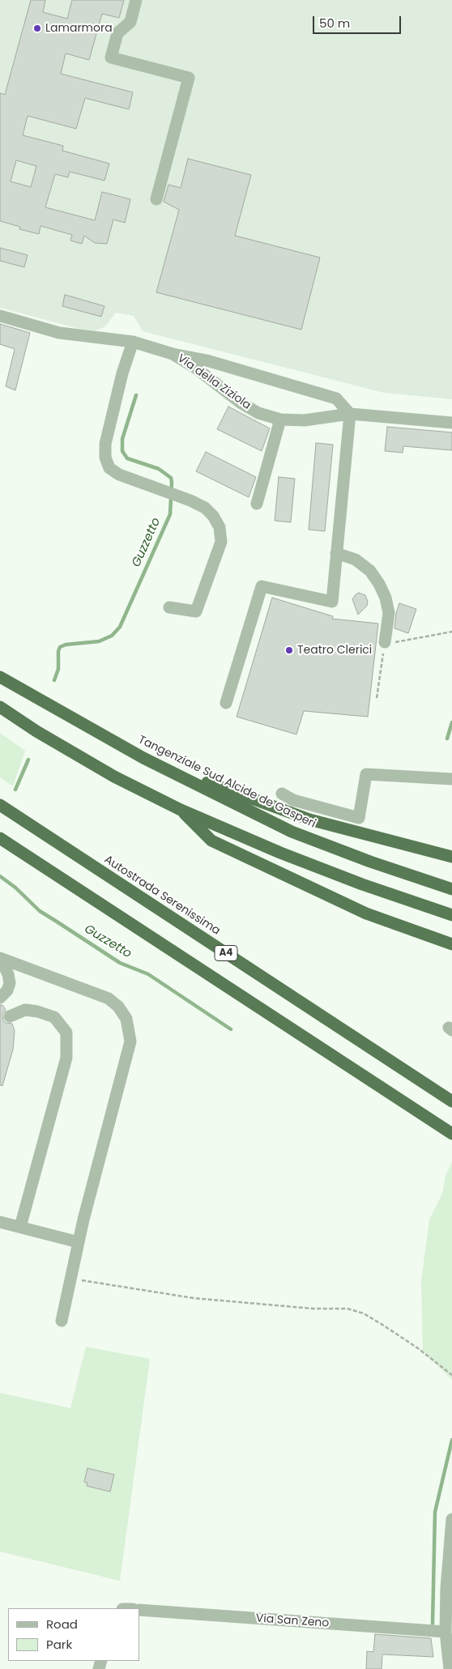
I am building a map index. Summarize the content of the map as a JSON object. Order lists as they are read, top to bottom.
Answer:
{
  "streets": {
    "highway": ["Tangenziale Sud Alcide de Gasperi", "Autostrada Serenissima", "A4"],
    "street": ["Via della Ziziola", "Via San Zeno"]
  },
  "water": ["Guzzetto"],
  "places": ["Lamarmora", "Teatro Clerici"],
  "legend": ["Road", "Park"],
  "scale_bar": "50 m"
}
